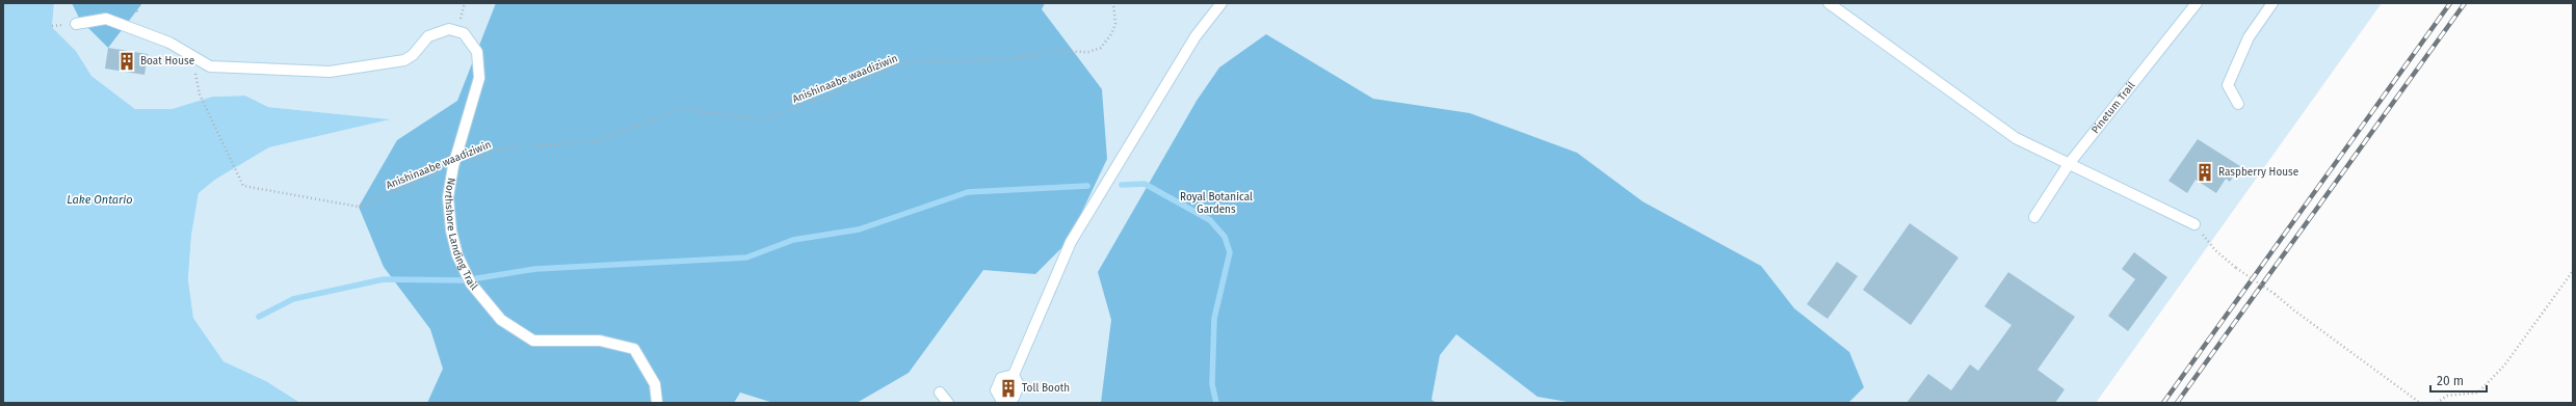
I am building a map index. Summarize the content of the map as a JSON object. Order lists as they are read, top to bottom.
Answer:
{
  "streets": {
    "lane": ["Pinetum Trail", "Northshore Landing Trail"],
    "path": ["Anishinaabe waadiziwin"]
  },
  "crossings": [
    ["Anishinaabe waadiziwin", "Northshore Landing Trail"]
  ],
  "water": ["Lake Ontario"],
  "parks": ["Royal Botanical Gardens"],
  "places": {
    "building": ["Boat House", "Raspberry House", "Toll Booth"]
  },
  "scale_bar": "20 m"
}
